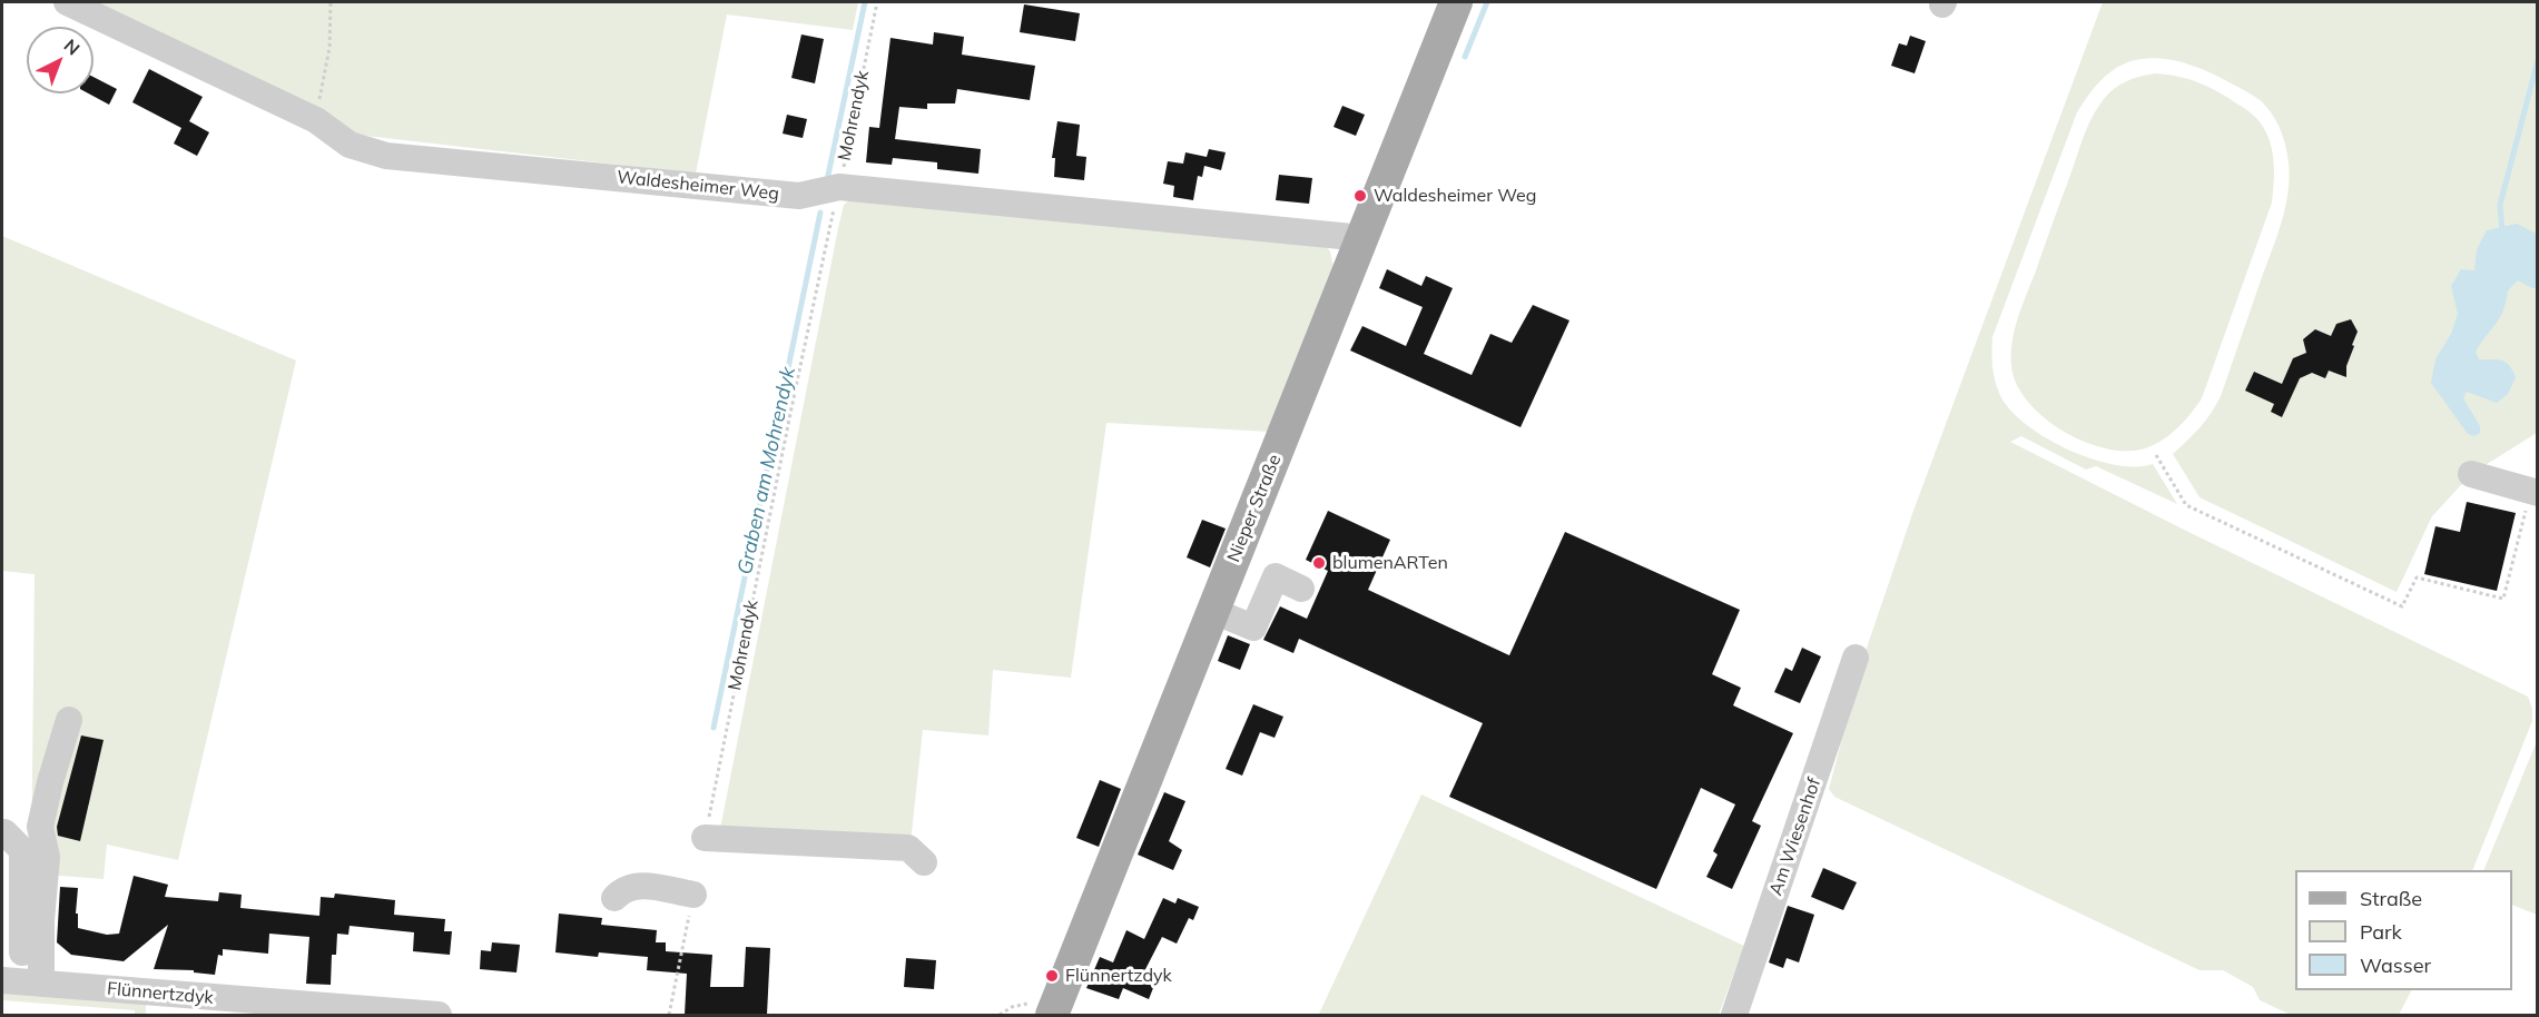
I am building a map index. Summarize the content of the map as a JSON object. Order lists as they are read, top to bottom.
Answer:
{
  "streets": {
    "main road": ["Nieper Straße"],
    "street": ["Waldesheimer Weg", "Am Wiesenhof", "Flünnertzdyk"],
    "path": ["Mohrendyk"]
  },
  "crossings": [
    ["Mohrendyk", "Waldesheimer Weg"],
    ["Waldesheimer Weg", "Nieper Straße"]
  ],
  "water": ["Graben am Mohrendyk"],
  "places": ["Waldesheimer Weg", "blumenARTen", "Flünnertzdyk"],
  "legend": ["Straße", "Park", "Wasser"],
  "north": "top right"
}
